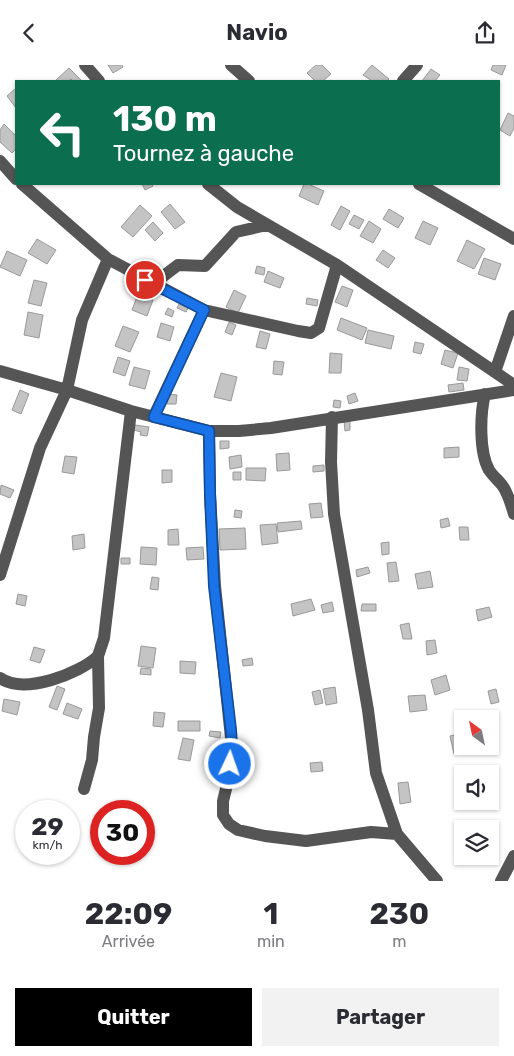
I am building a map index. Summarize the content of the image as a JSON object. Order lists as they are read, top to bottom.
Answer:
{
  "north": "top left",
  "page": {
    "header": "Navio",
    "turn": ["130 m", "Tournez à gauche"],
    "speed": "29 km/h",
    "limit": "30",
    "eta": [
      "22:09",
      "Arrivée",
      "1",
      "min",
      "230",
      "m"
    ],
    "buttons": ["Quitter", "Partager"]
  }
}
